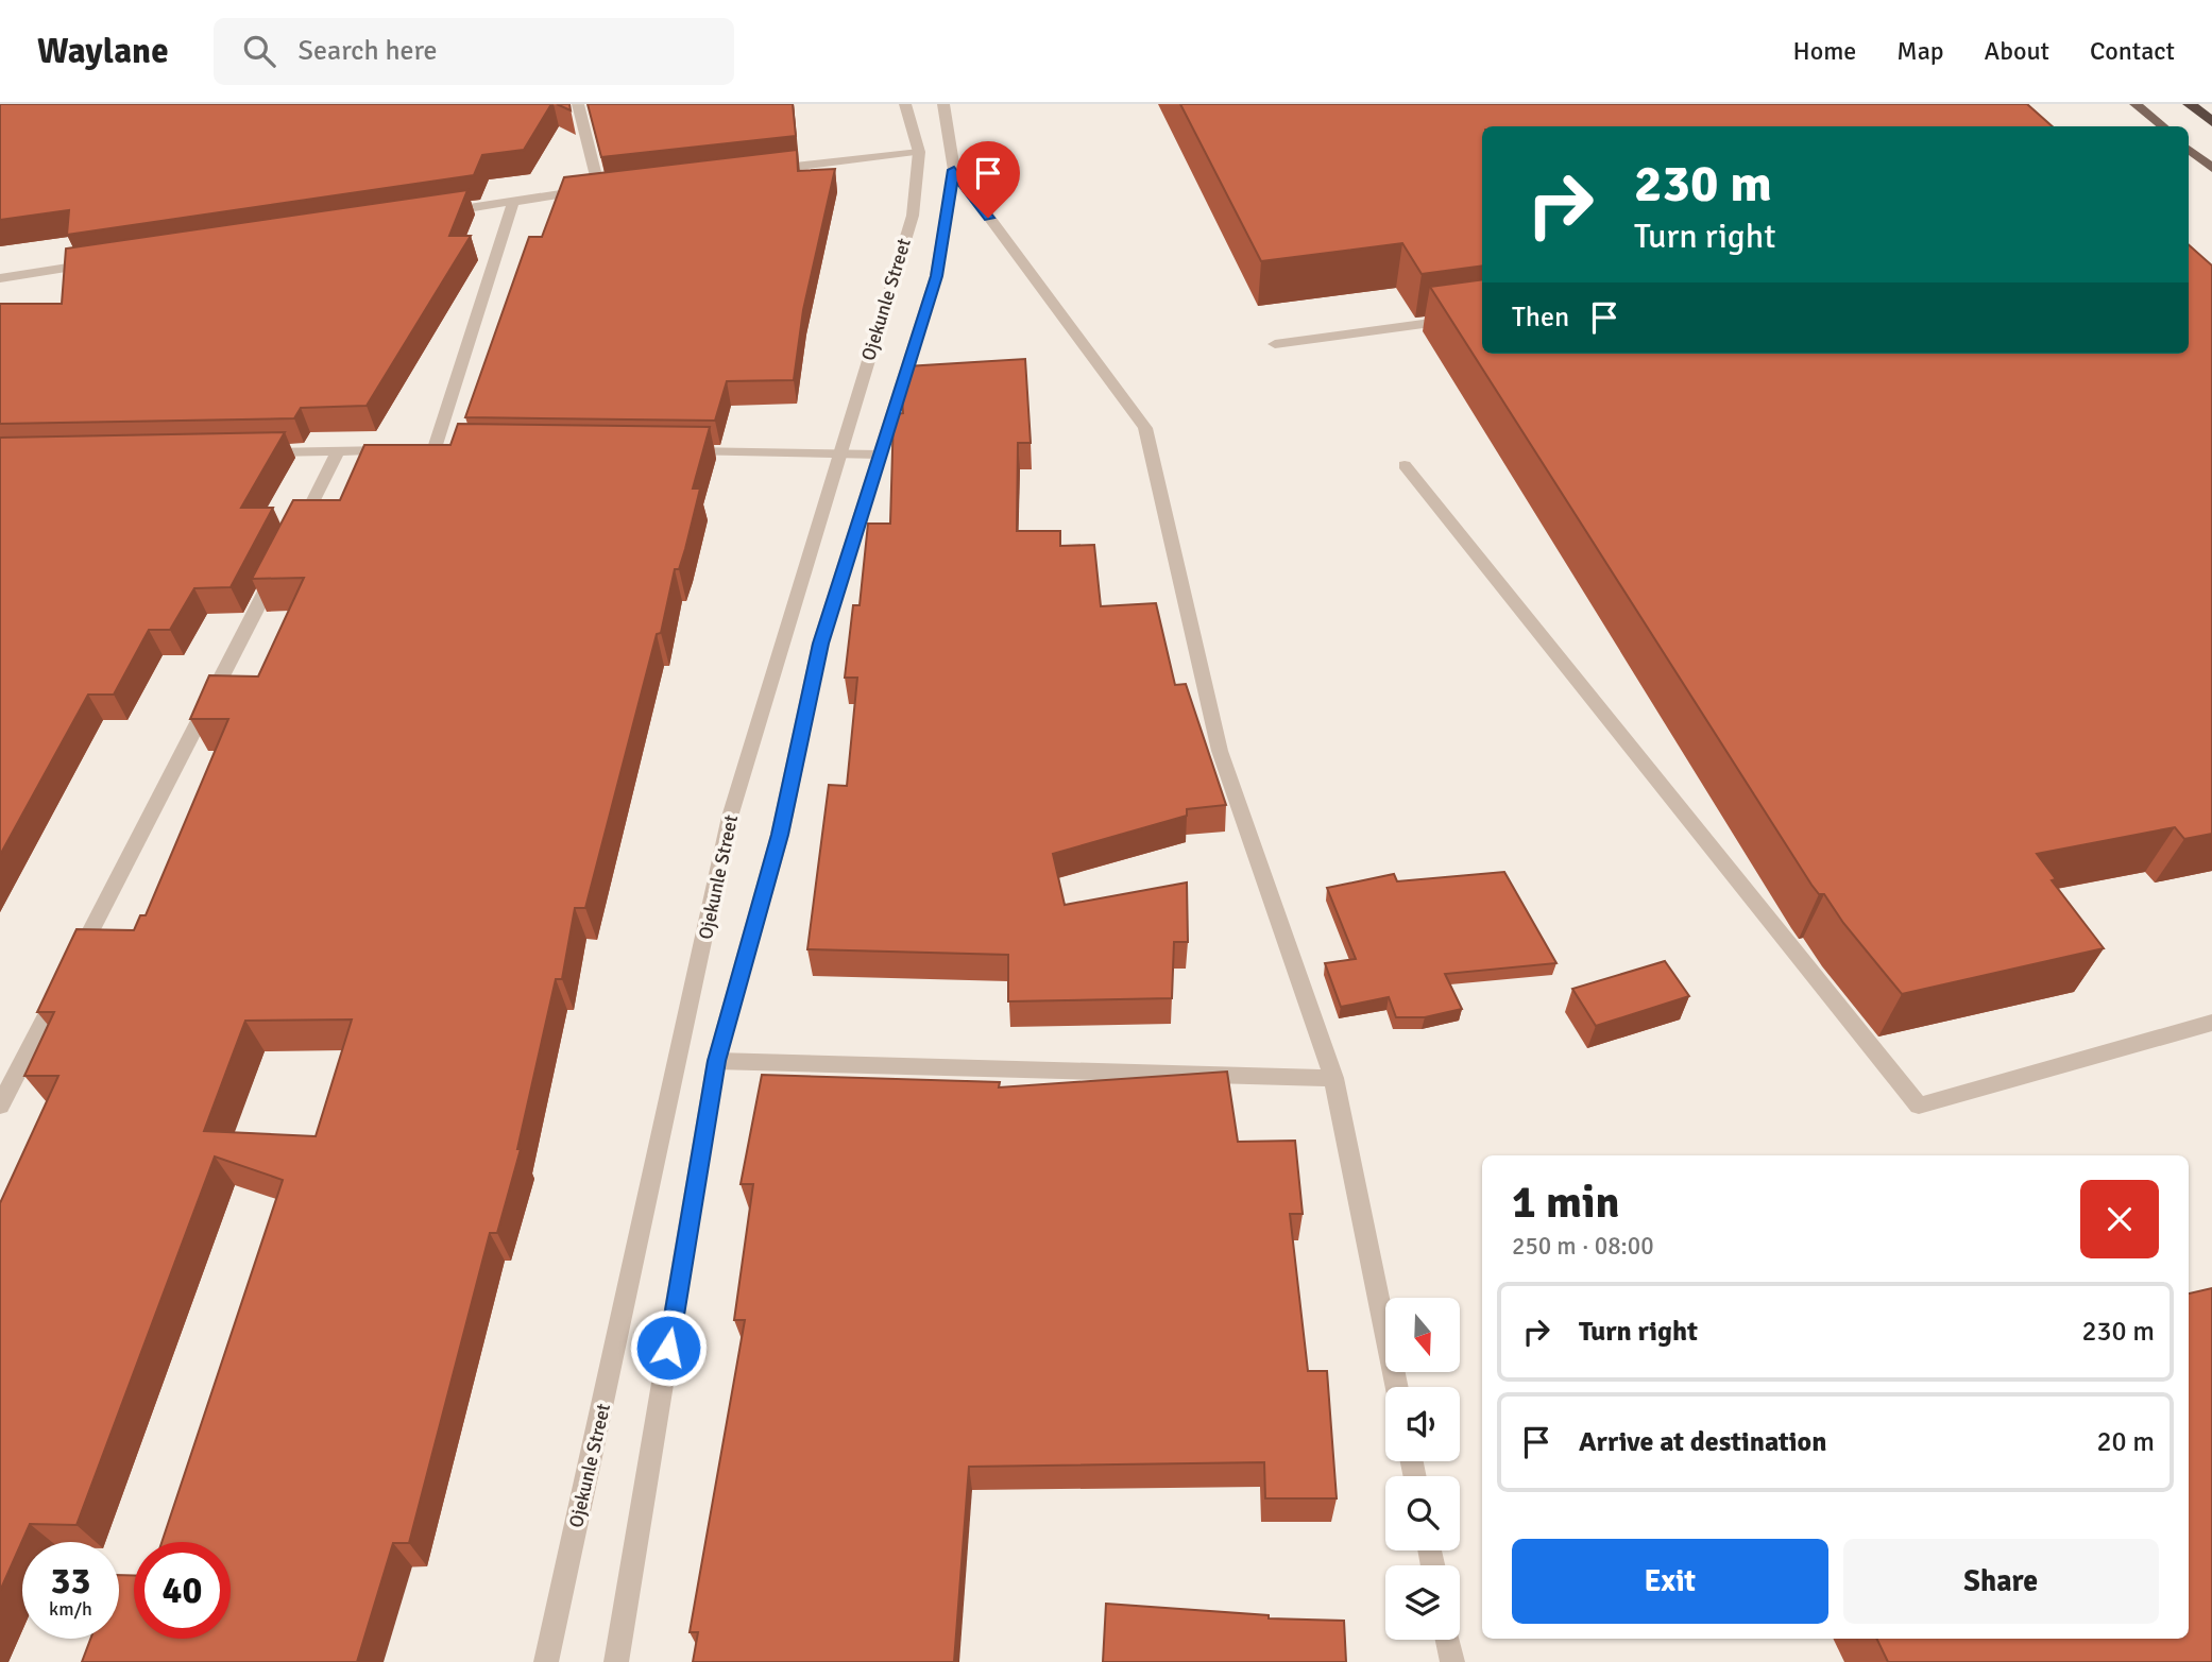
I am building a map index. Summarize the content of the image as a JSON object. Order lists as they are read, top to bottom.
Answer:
{
  "streets": {
    "street": ["Ojekunle Street"]
  },
  "north": "bottom",
  "page": {
    "header": "Waylane",
    "search": "Search here",
    "nav": [
      "Home",
      "Map",
      "About",
      "Contact"
    ],
    "turn": ["230 m", "Turn right"],
    "then": "Then",
    "heading": ["1 min", "250 m · 08:00"],
    "list": [
      {
        "name": "Turn right",
        "value": "230 m"
      },
      {
        "name": "Arrive at destination",
        "value": "20 m"
      }
    ],
    "buttons": ["Exit", "Share"],
    "speed": "33 km/h",
    "limit": "40"
  }
}
